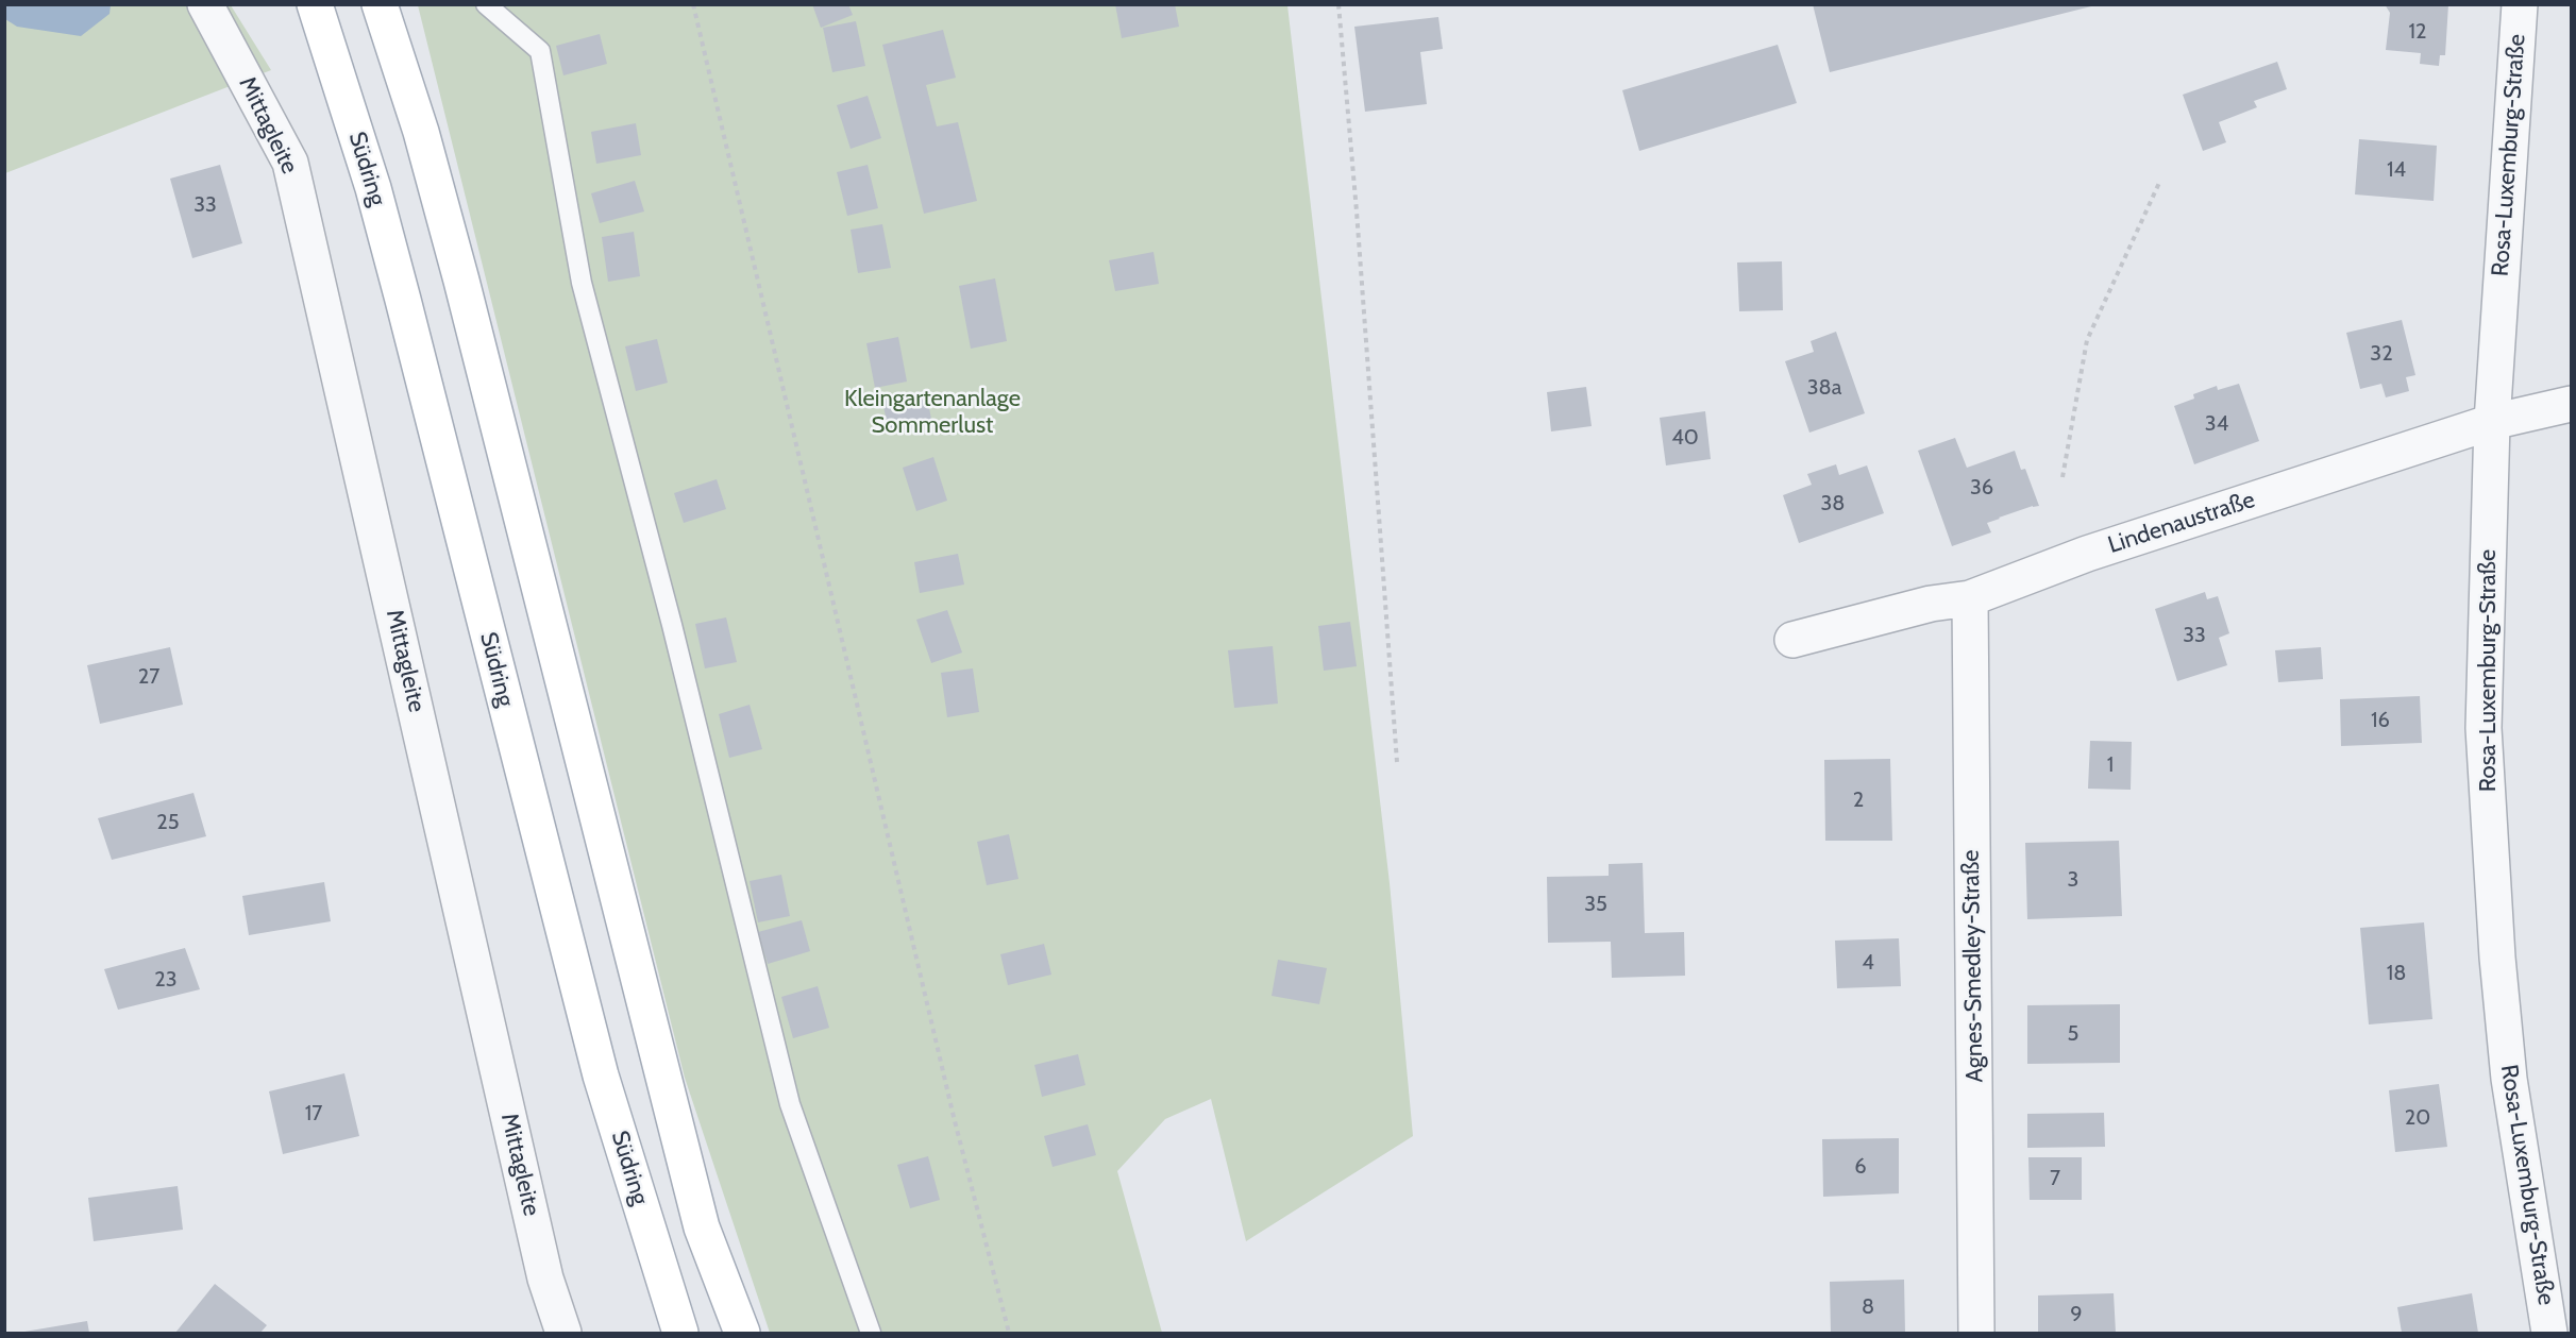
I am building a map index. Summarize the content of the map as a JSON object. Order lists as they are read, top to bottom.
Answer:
{
  "streets": {
    "main road": ["Südring"],
    "street": [
      "Mittagleite",
      "Rosa-Luxemburg-Straße",
      "Lindenaustraße",
      "Agnes-Smedley-Straße"
    ]
  },
  "crossings": [
    ["Rosa-Luxemburg-Straße", "Lindenaustraße"],
    ["Lindenaustraße", "Agnes-Smedley-Straße"]
  ],
  "parks": ["Kleingartenanlage Sommerlust"],
  "house_numbers": [
    "12",
    "14",
    "33",
    "32",
    "38a",
    "34",
    "40",
    "36",
    "38",
    "33",
    "27",
    "16",
    "1",
    "2",
    "25",
    "3",
    "35",
    "4",
    "18",
    "23",
    "5",
    "17",
    "20",
    "6",
    "7",
    "8",
    "9"
  ]
}
